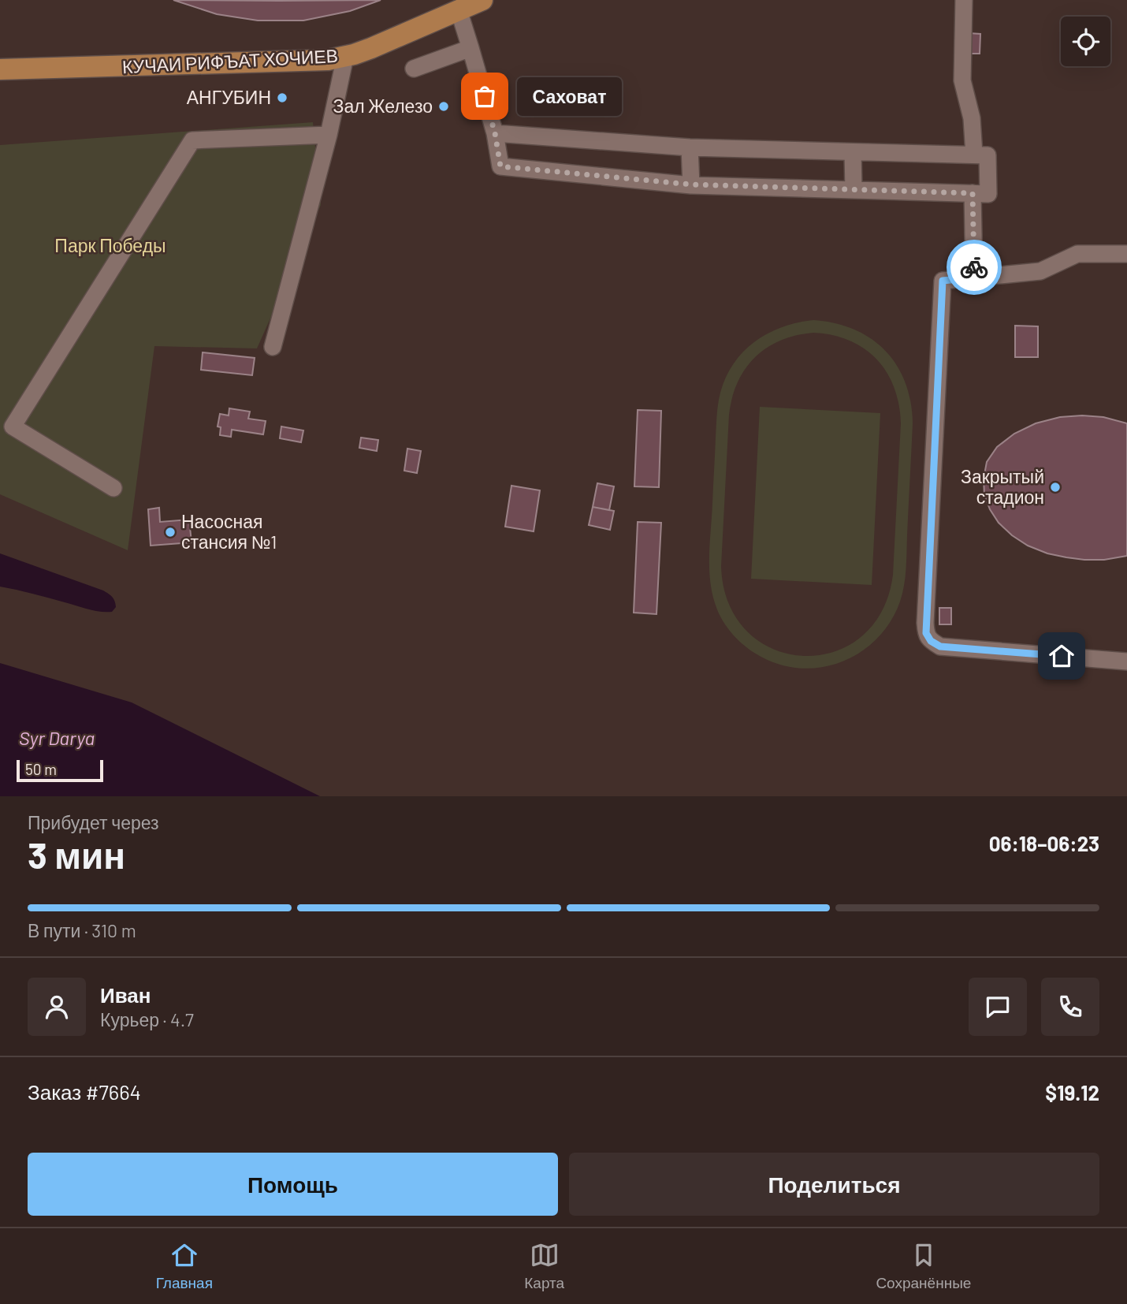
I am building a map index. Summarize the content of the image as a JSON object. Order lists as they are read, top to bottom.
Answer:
{
  "streets": {
    "main road": ["КУЧАИ РИФЪАТ ХОЧИЕВ"]
  },
  "water": ["Syr Darya"],
  "parks": ["Парк Победы"],
  "places": [
    "Саховат",
    "АНГУБИН",
    "Зал Железо",
    "Закрытый стадион",
    "Насосная стансия №1"
  ],
  "scale_bar": "50 m",
  "page": {
    "bubble": "Саховат",
    "scale": "50 m",
    "heading": ["3 мин", "Прибудет через", "06:18–06:23"],
    "panel": [
      "Иван",
      "Курьер · 4.7",
      "Заказ #7664",
      "$19.12"
    ],
    "bar": "В пути · 310 m",
    "buttons": ["Помощь", "Поделиться"],
    "tabs": ["Главная", "Карта", "Сохранённые"]
  }
}
